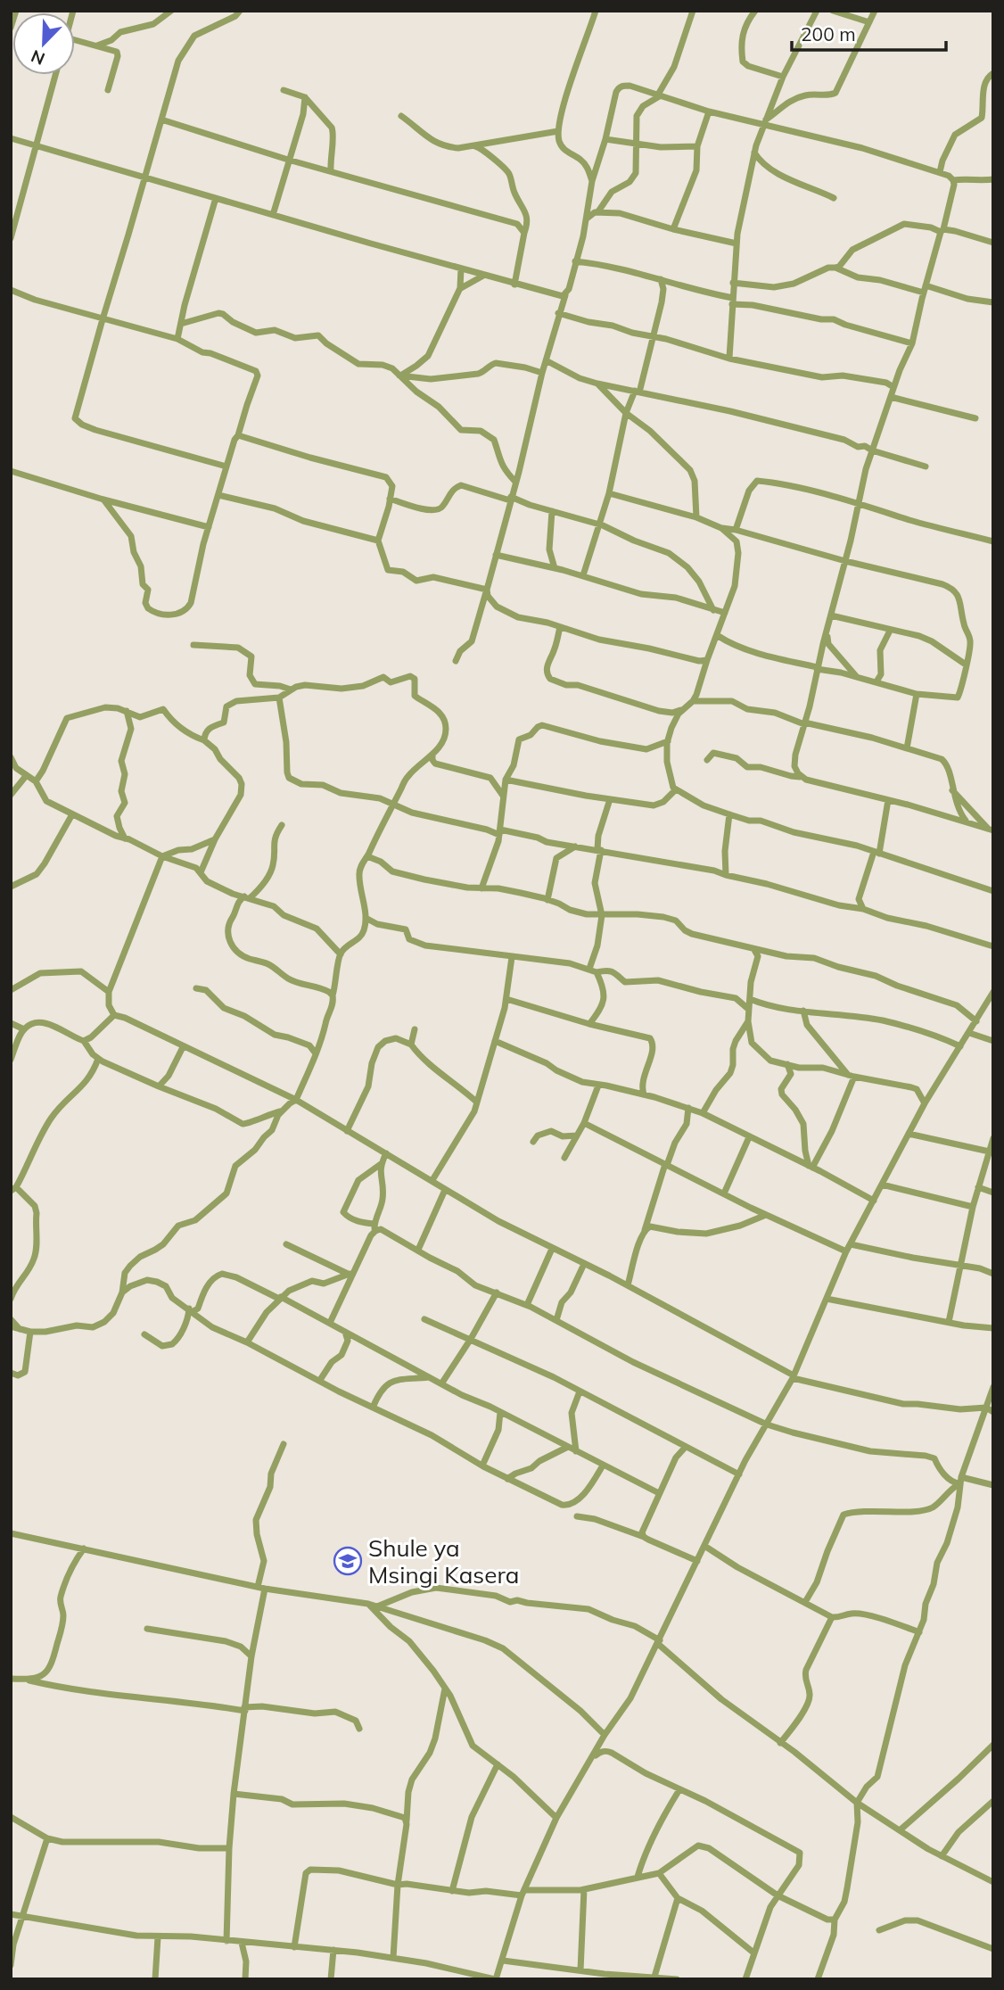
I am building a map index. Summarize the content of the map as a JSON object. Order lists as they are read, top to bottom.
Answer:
{
  "places": {
    "school or university": ["Shule ya Msingi Kasera"]
  },
  "scale_bar": "200 m",
  "north": "bottom left"
}
